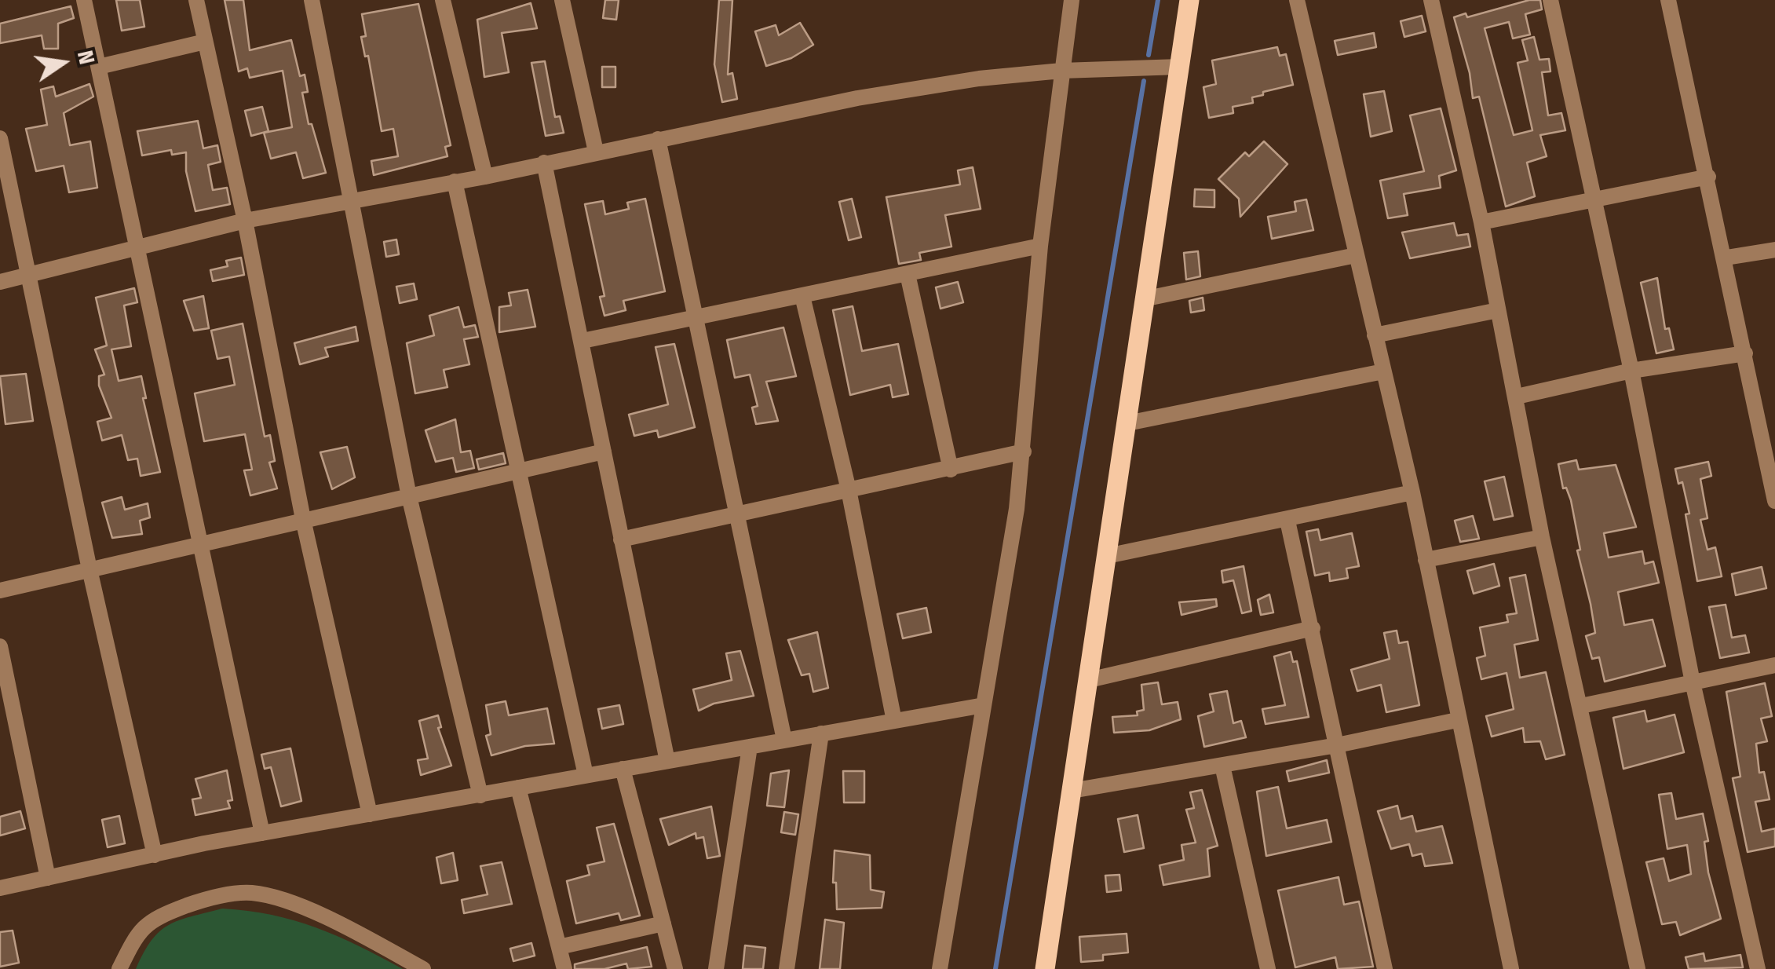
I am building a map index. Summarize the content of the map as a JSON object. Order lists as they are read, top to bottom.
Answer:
{
  "north": "right"
}
